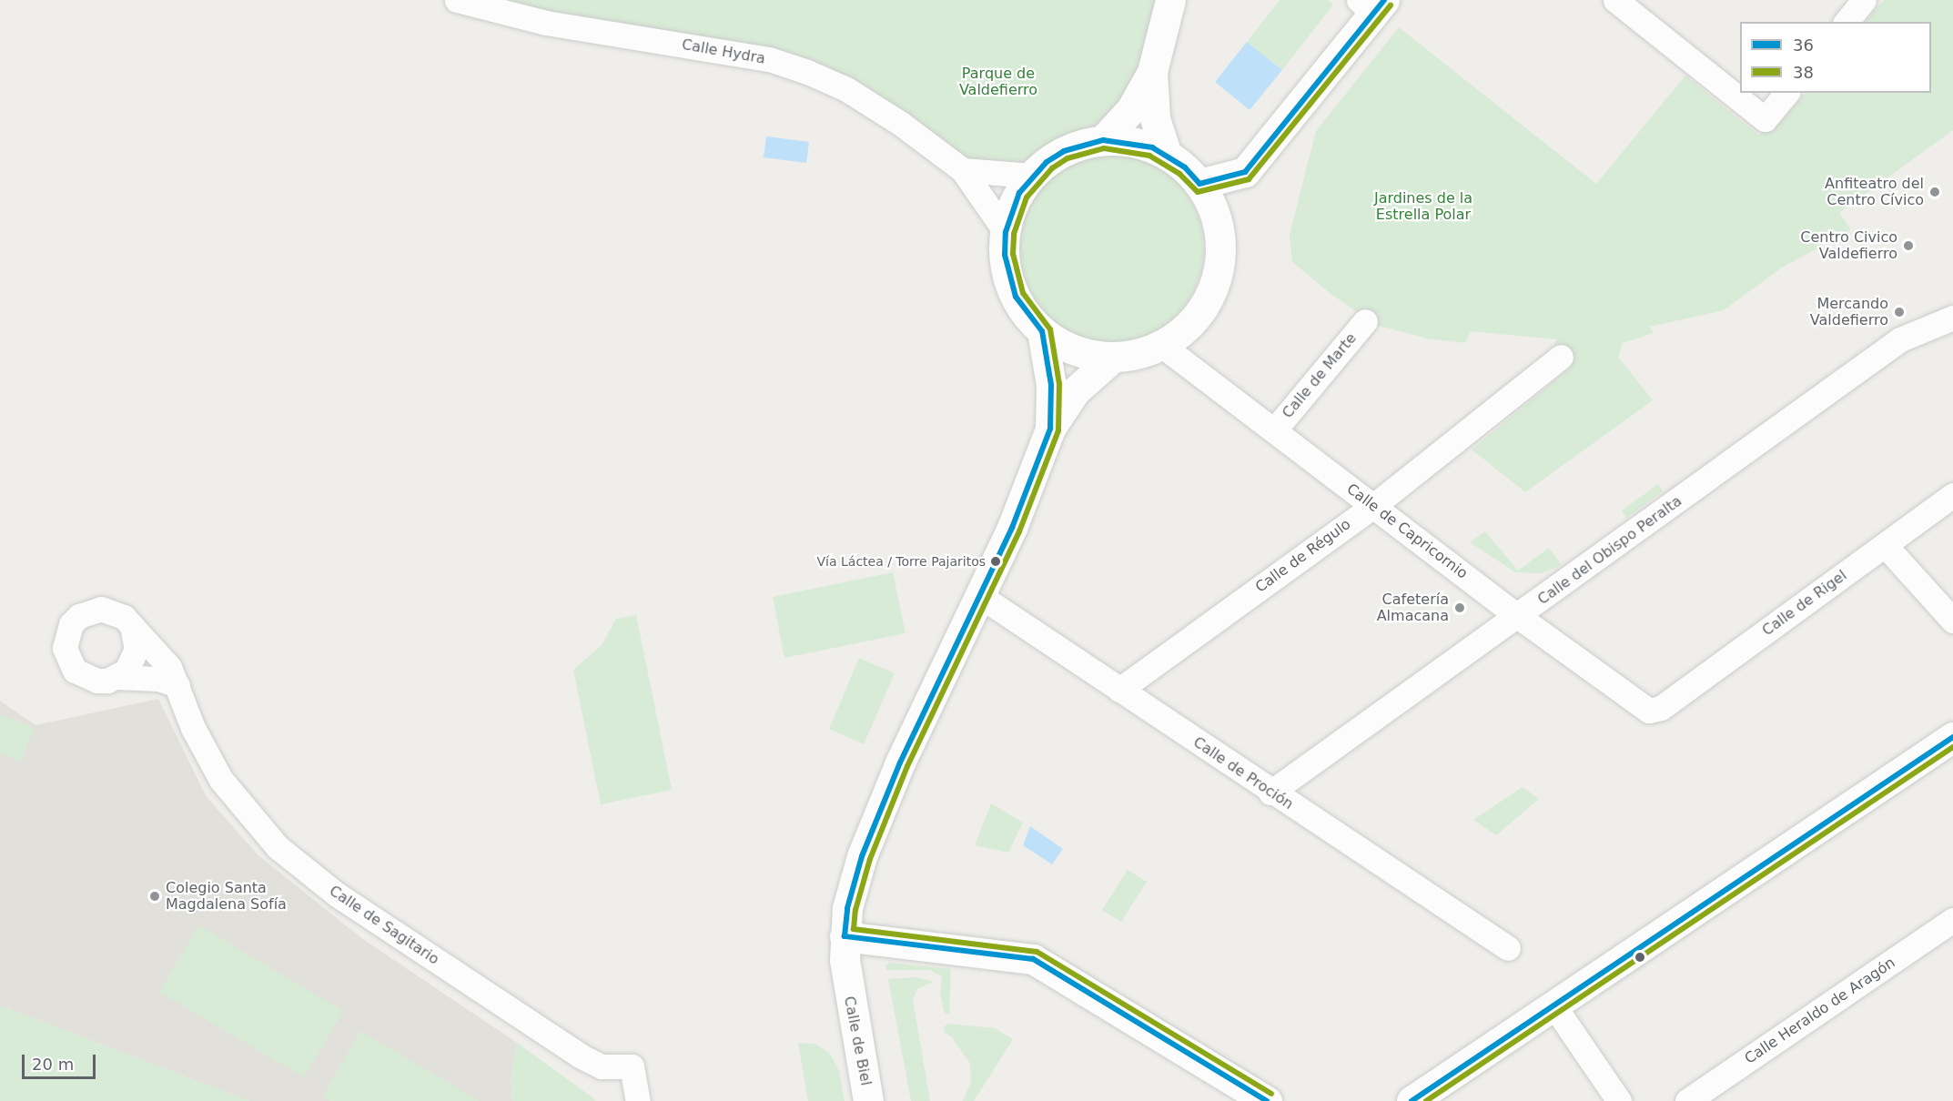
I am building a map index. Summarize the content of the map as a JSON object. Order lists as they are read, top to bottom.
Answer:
{
  "streets": {
    "street": [
      "Calle Hydra",
      "Calle de Marte",
      "Calle de Capricornio",
      "Calle del Obispo Peralta",
      "Calle de Régulo",
      "Calle de Rigel",
      "Calle de Proción",
      "Calle de Sagitario",
      "Calle Heraldo de Aragón",
      "Calle de Biel"
    ]
  },
  "crossings": [
    ["Calle de Marte", "Calle de Capricornio"],
    ["Calle de Capricornio", "Calle del Obispo Peralta"],
    ["Calle de Capricornio", "Calle de Régulo"],
    ["Calle de Capricornio", "Calle de Rigel"],
    ["Calle del Obispo Peralta", "Calle de Proción"],
    ["Calle de Régulo", "Calle de Proción"],
    ["Calle de Proción", "Calle de Biel"]
  ],
  "parks": ["Parque de Valdefierro", "Jardines de la Estrella Polar"],
  "places": [
    "Anfiteatro del Centro Cívico",
    "Centro Civico Valdefierro",
    "Mercando Valdefierro",
    "Vía Láctea / Torre Pajaritos",
    "Cafetería Almacana",
    "Colegio Santa Magdalena Sofía"
  ],
  "lines": ["transit line 36", "transit line 38"],
  "legend": ["36", "38"],
  "scale_bar": "20 m"
}
